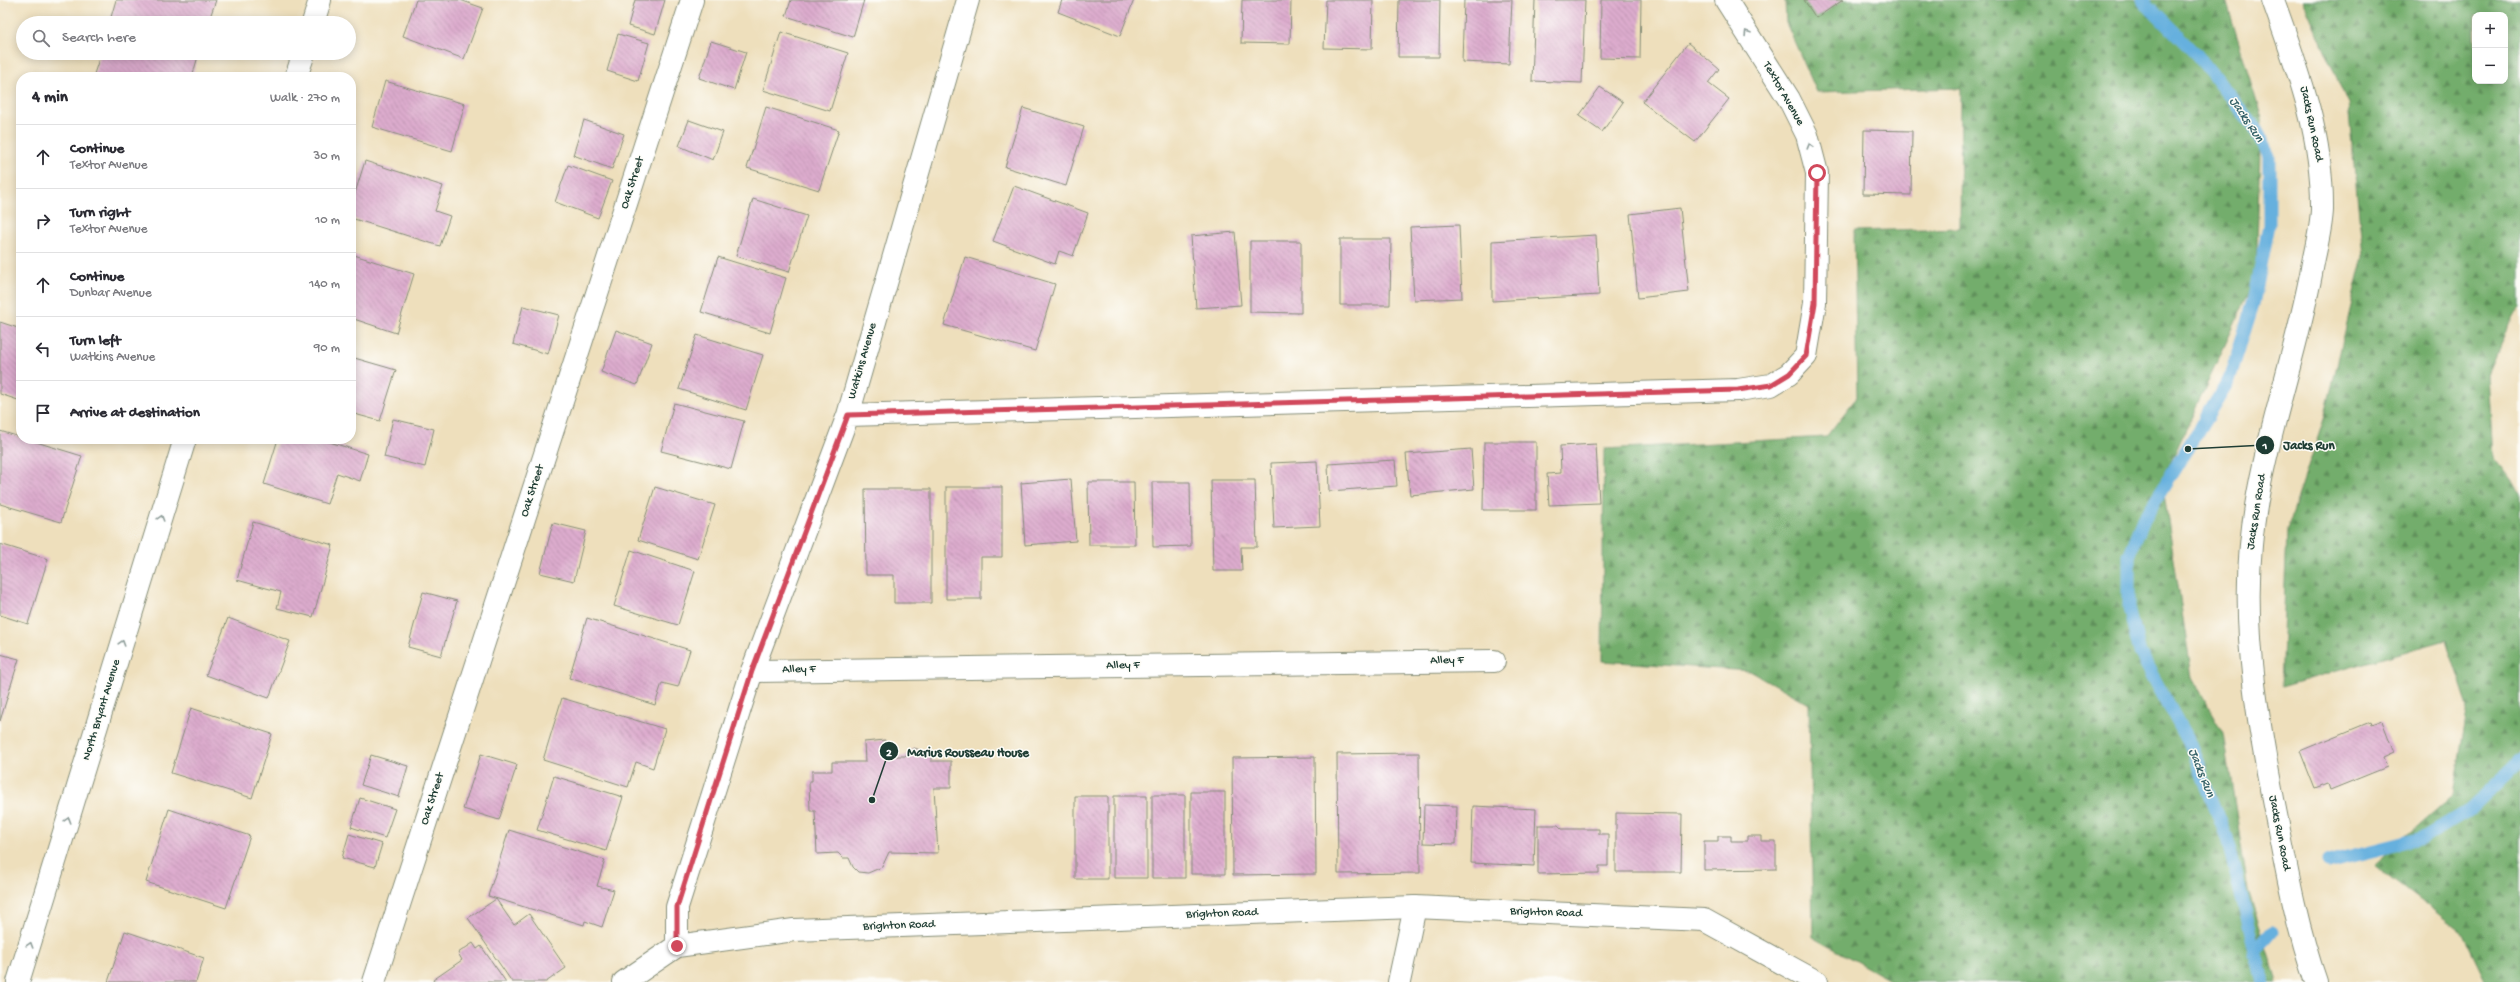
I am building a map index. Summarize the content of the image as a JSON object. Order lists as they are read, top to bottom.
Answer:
{
  "streets": {
    "street": [
      "Textor Avenue",
      "Jacks Run Road",
      "Oak Street",
      "Watkins Avenue",
      "Alley F",
      "North Bryant Avenue",
      "Brighton Road"
    ]
  },
  "crossings": [
    ["Textor Avenue", "Watkins Avenue"],
    ["Watkins Avenue", "Alley F"],
    ["Watkins Avenue", "Brighton Road"]
  ],
  "one_way": ["North Bryant Avenue"],
  "water": ["Jacks Run"],
  "places": ["Jacks Run", "Marius Rousseau House"],
  "page": {
    "map_buttons": ["+", "−"],
    "search": "Search here",
    "heading": ["4 min", "Walk · 270 m"],
    "list": [
      ["Continue", "Textor Avenue", "30 m"],
      ["Turn right", "Textor Avenue", "10 m"],
      ["Continue", "Dunbar Avenue", "140 m"],
      ["Turn left", "Watkins Avenue", "90 m"],
      "Arrive at destination"
    ]
  }
}
